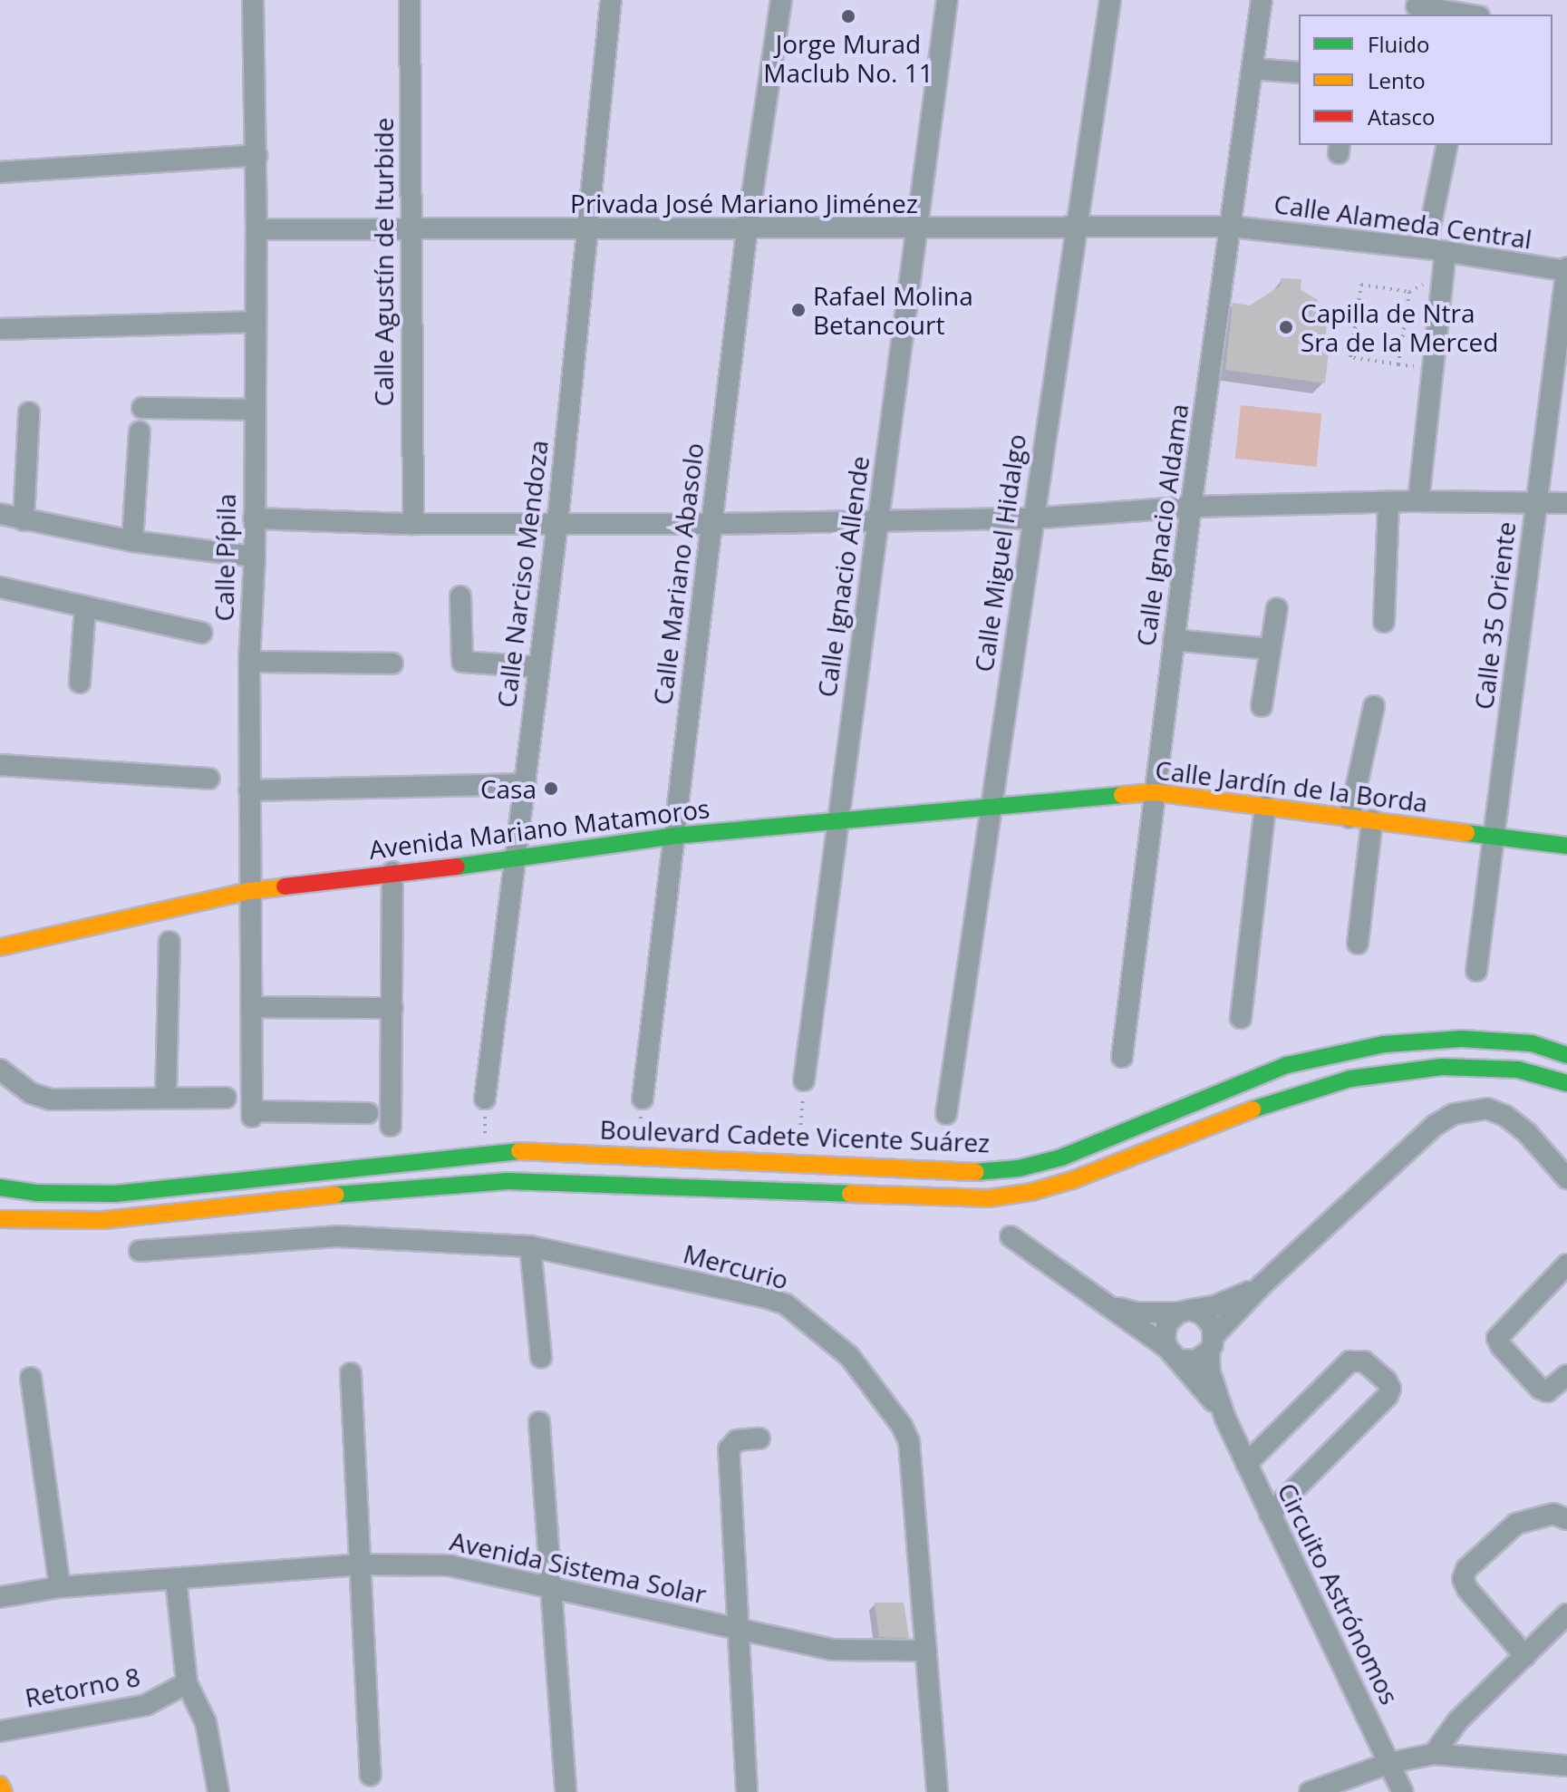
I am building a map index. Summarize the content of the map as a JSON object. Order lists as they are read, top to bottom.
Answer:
{
  "streets": {
    "main road": ["Calle Jardín de la Borda", "Avenida Mariano Matamoros", "Boulevard Cadete Vicente Suárez"],
    "street": [
      "Privada José Mariano Jiménez",
      "Calle Alameda Central",
      "Calle Agustín de Iturbide",
      "Calle Ignacio Aldama",
      "Calle Miguel Hidalgo",
      "Calle Pípila",
      "Calle Narciso Mendoza",
      "Calle Mariano Abasolo",
      "Calle Ignacio Allende",
      "Calle 35 Oriente",
      "Mercurio",
      "Avenida Sistema Solar",
      "Circuito Astrónomos",
      "Retorno 8"
    ]
  },
  "crossings": [
    ["Privada José Mariano Jiménez", "Calle Alameda Central"],
    ["Privada José Mariano Jiménez", "Calle Agustín de Iturbide"],
    ["Privada José Mariano Jiménez", "Calle Ignacio Aldama"],
    ["Privada José Mariano Jiménez", "Calle Miguel Hidalgo"],
    ["Privada José Mariano Jiménez", "Calle Pípila"],
    ["Privada José Mariano Jiménez", "Calle Narciso Mendoza"],
    ["Privada José Mariano Jiménez", "Calle Mariano Abasolo"],
    ["Privada José Mariano Jiménez", "Calle Ignacio Allende"],
    ["Calle Alameda Central", "Calle Ignacio Aldama"],
    ["Calle Alameda Central", "Calle 35 Oriente"],
    ["Calle Ignacio Aldama", "Calle Jardín de la Borda"],
    ["Calle Miguel Hidalgo", "Calle Jardín de la Borda"],
    ["Calle Pípila", "Avenida Mariano Matamoros"],
    ["Calle Narciso Mendoza", "Avenida Mariano Matamoros"],
    ["Calle Mariano Abasolo", "Avenida Mariano Matamoros"],
    ["Calle Ignacio Allende", "Calle Jardín de la Borda"],
    ["Calle Ignacio Allende", "Avenida Mariano Matamoros"],
    ["Calle 35 Oriente", "Calle Jardín de la Borda"],
    ["Calle Jardín de la Borda", "Avenida Mariano Matamoros"],
    ["Mercurio", "Avenida Sistema Solar"]
  ],
  "places": [
    "Jorge Murad Maclub No. 11",
    "Rafael Molina Betancourt",
    "Capilla de Ntra Sra de la Merced",
    "Casa"
  ],
  "legend": ["Fluido", "Lento", "Atasco"]
}
